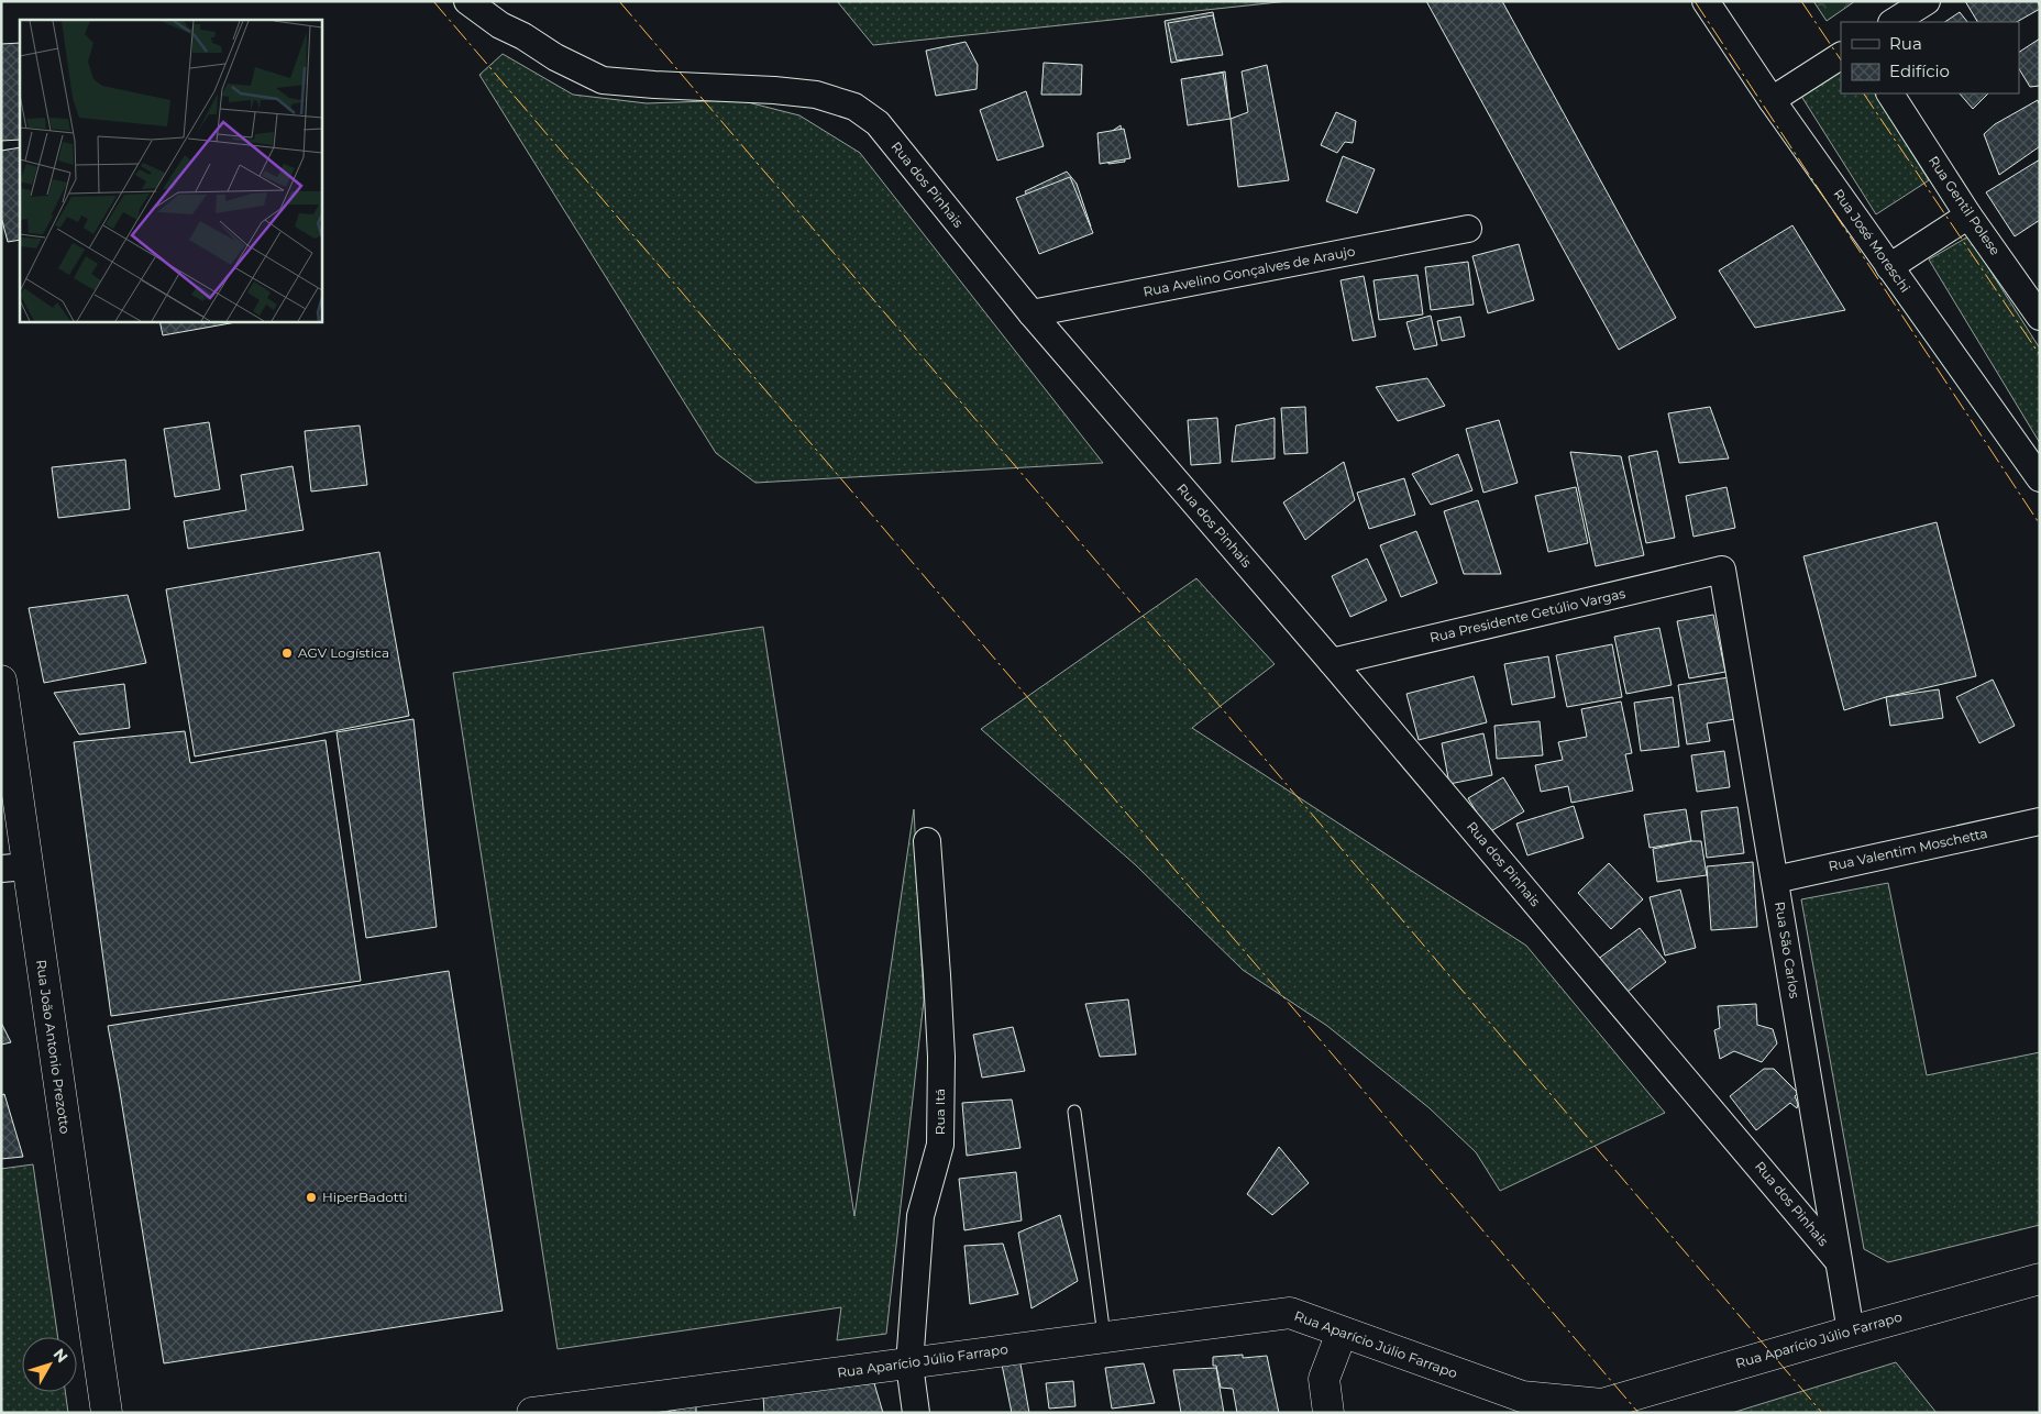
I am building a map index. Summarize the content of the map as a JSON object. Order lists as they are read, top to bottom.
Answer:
{
  "streets": {
    "street": [
      "Rua dos Pinhais",
      "Rua Gentil Polese",
      "Rua José Moreschi",
      "Rua Avelino Gonçalves de Araujo",
      "Rua Presidente Getúlio Vargas",
      "Rua Valentim Moschetta",
      "Rua São Carlos",
      "Rua João Antonio Prezotto",
      "Rua Itá",
      "Rua Aparício Júlio Farrapo"
    ]
  },
  "crossings": [
    ["Rua dos Pinhais", "Rua Avelino Gonçalves de Araujo"],
    ["Rua dos Pinhais", "Rua Presidente Getúlio Vargas"],
    ["Rua dos Pinhais", "Rua São Carlos"],
    ["Rua Presidente Getúlio Vargas", "Rua São Carlos"],
    ["Rua Valentim Moschetta", "Rua São Carlos"],
    ["Rua São Carlos", "Rua Aparício Júlio Farrapo"],
    ["Rua Itá", "Rua Aparício Júlio Farrapo"]
  ],
  "places": ["AGV Logística", "HiperBadotti"],
  "legend": ["Rua", "Edifício"],
  "north": "top right"
}
